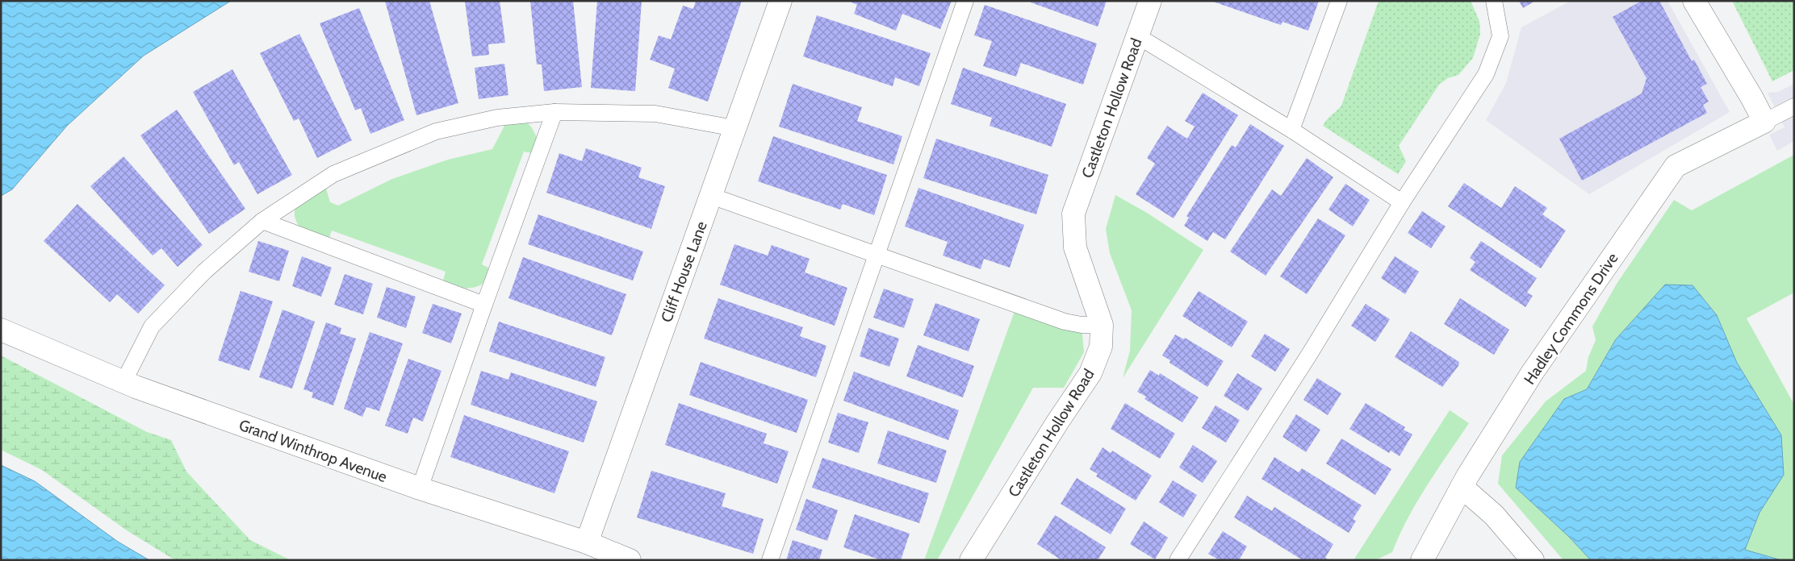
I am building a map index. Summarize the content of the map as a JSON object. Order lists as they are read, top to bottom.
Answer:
{
  "streets": {
    "street": [
      "Castleton Hollow Road",
      "Cliff House Lane",
      "Hadley Commons Drive",
      "Grand Winthrop Avenue"
    ]
  },
  "crossings": [
    ["Cliff House Lane", "Grand Winthrop Avenue"]
  ]
}
